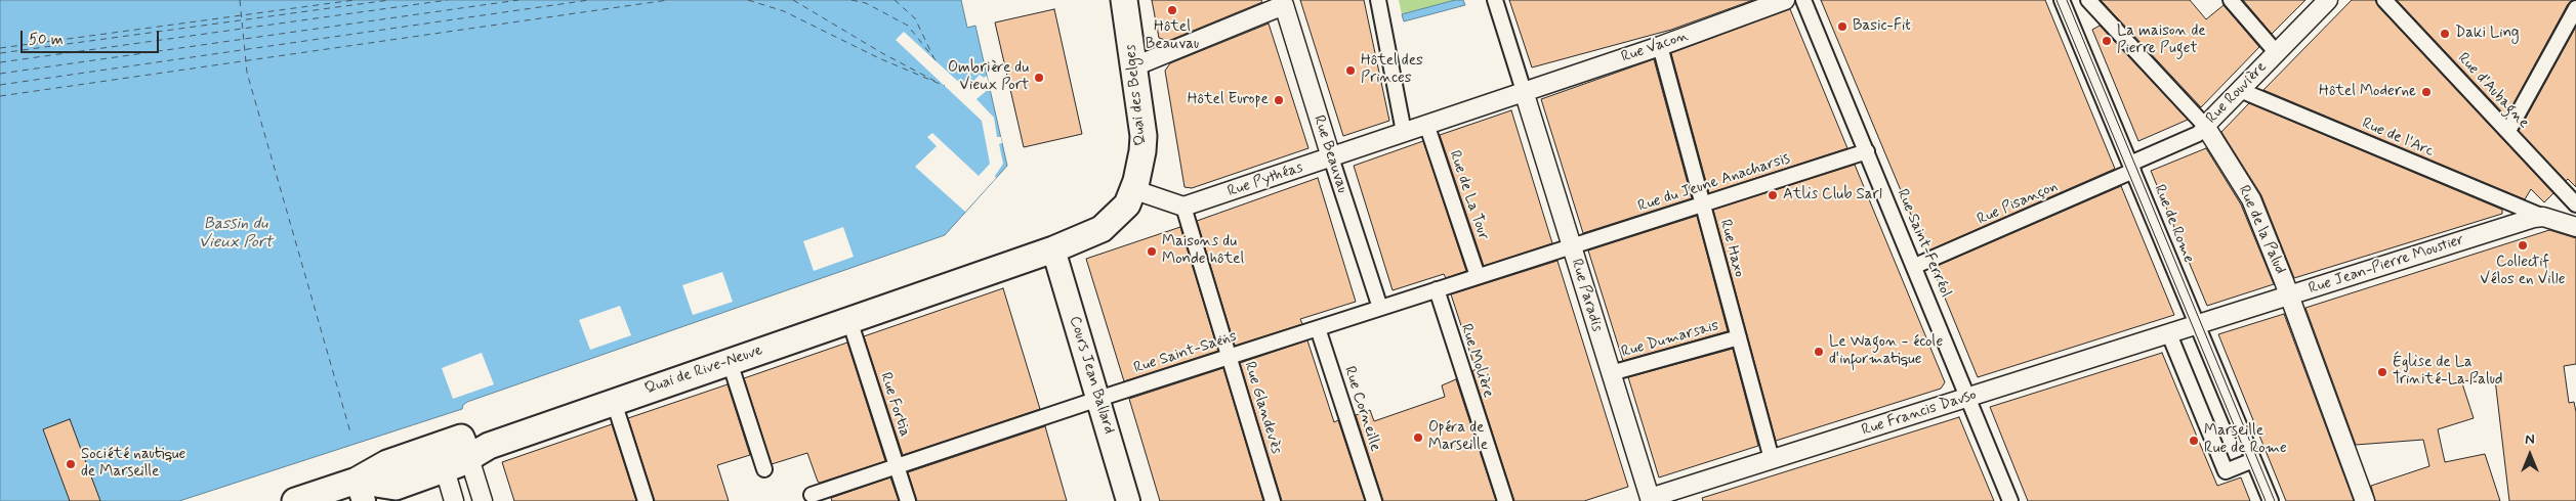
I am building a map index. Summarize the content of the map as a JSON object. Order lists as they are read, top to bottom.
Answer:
{
  "streets": {
    "main road": ["Quai des Belges", "Quai de Rive-Neuve"],
    "street": [
      "Rue Vacon",
      "Rue d'Aubagne",
      "Rue Rouvière",
      "Rue de l'Arc",
      "Rue Beauvau",
      "Rue Pythéas",
      "Rue du Jeune Anacharsis",
      "Rue de La Tour",
      "Rue Pisançon",
      "Rue de Rome",
      "Rue de la Palud",
      "Rue Saint-Ferréol",
      "Rue Haxo",
      "Rue Jean-Pierre Moustier",
      "Rue Paradis",
      "Rue Dumarsais",
      "Rue Saint-Saëns",
      "Rue Molière",
      "Cours Jean Ballard",
      "Rue Fortia",
      "Rue Glandevès",
      "Rue Corneille",
      "Rue Francis Davso"
    ]
  },
  "crossings": [
    ["Rue Vacon", "Rue Pythéas"],
    ["Rue Vacon", "Rue Haxo"],
    ["Rue Vacon", "Rue Paradis"],
    ["Rue Rouvière", "Rue de l'Arc"],
    ["Rue Rouvière", "Rue Pisançon"],
    ["Rue Rouvière", "Rue de Rome"],
    ["Rue Rouvière", "Rue de la Palud"],
    ["Quai des Belges", "Quai de Rive-Neuve"],
    ["Quai des Belges", "Cours Jean Ballard"],
    ["Rue de l'Arc", "Rue Jean-Pierre Moustier"],
    ["Rue Beauvau", "Rue Pythéas"],
    ["Rue Beauvau", "Rue Saint-Saëns"],
    ["Rue Pythéas", "Rue de La Tour"],
    ["Rue Pythéas", "Rue Glandevès"],
    ["Rue du Jeune Anacharsis", "Rue Saint-Ferréol"],
    ["Rue du Jeune Anacharsis", "Rue Haxo"],
    ["Rue du Jeune Anacharsis", "Rue Paradis"],
    ["Rue du Jeune Anacharsis", "Rue Saint-Saëns"],
    ["Rue de La Tour", "Rue Saint-Saëns"],
    ["Rue Pisançon", "Rue de Rome"],
    ["Rue Pisançon", "Rue Saint-Ferréol"],
    ["Rue de Rome", "Rue Jean-Pierre Moustier"],
    ["Rue de Rome", "Rue Francis Davso"],
    ["Rue de la Palud", "Rue Jean-Pierre Moustier"],
    ["Rue Saint-Ferréol", "Rue Francis Davso"],
    ["Rue Haxo", "Rue Dumarsais"],
    ["Rue Haxo", "Rue Francis Davso"],
    ["Rue Jean-Pierre Moustier", "Rue Francis Davso"],
    ["Rue Paradis", "Rue Dumarsais"],
    ["Rue Paradis", "Rue Saint-Saëns"],
    ["Rue Paradis", "Rue Francis Davso"],
    ["Rue Saint-Saëns", "Rue Molière"],
    ["Rue Saint-Saëns", "Cours Jean Ballard"],
    ["Rue Saint-Saëns", "Rue Fortia"],
    ["Rue Saint-Saëns", "Rue Glandevès"],
    ["Rue Saint-Saëns", "Rue Corneille"],
    ["Quai de Rive-Neuve", "Cours Jean Ballard"],
    ["Quai de Rive-Neuve", "Rue Fortia"]
  ],
  "water": ["Bassin du Vieux Port"],
  "places": [
    "Hôtel Beauvau",
    "Basic-Fit",
    "Daki Ling",
    "La maison de Pierre Puget",
    "Hôtel des Princes",
    "Ombrière du Vieux Port",
    "Hôtel Moderne",
    "Hôtel Europe",
    "Atlis Club Sarl",
    "Collectif Vélos en Ville",
    "Maisons du Monde hôtel",
    "Le Wagon - école d'informatique",
    "Église de La Trinité-La Palud",
    "Opéra de Marseille",
    "Marseille Rue de Rome",
    "Société nautique de Marseille"
  ],
  "scale_bar": "50 m",
  "north": "top"
}
